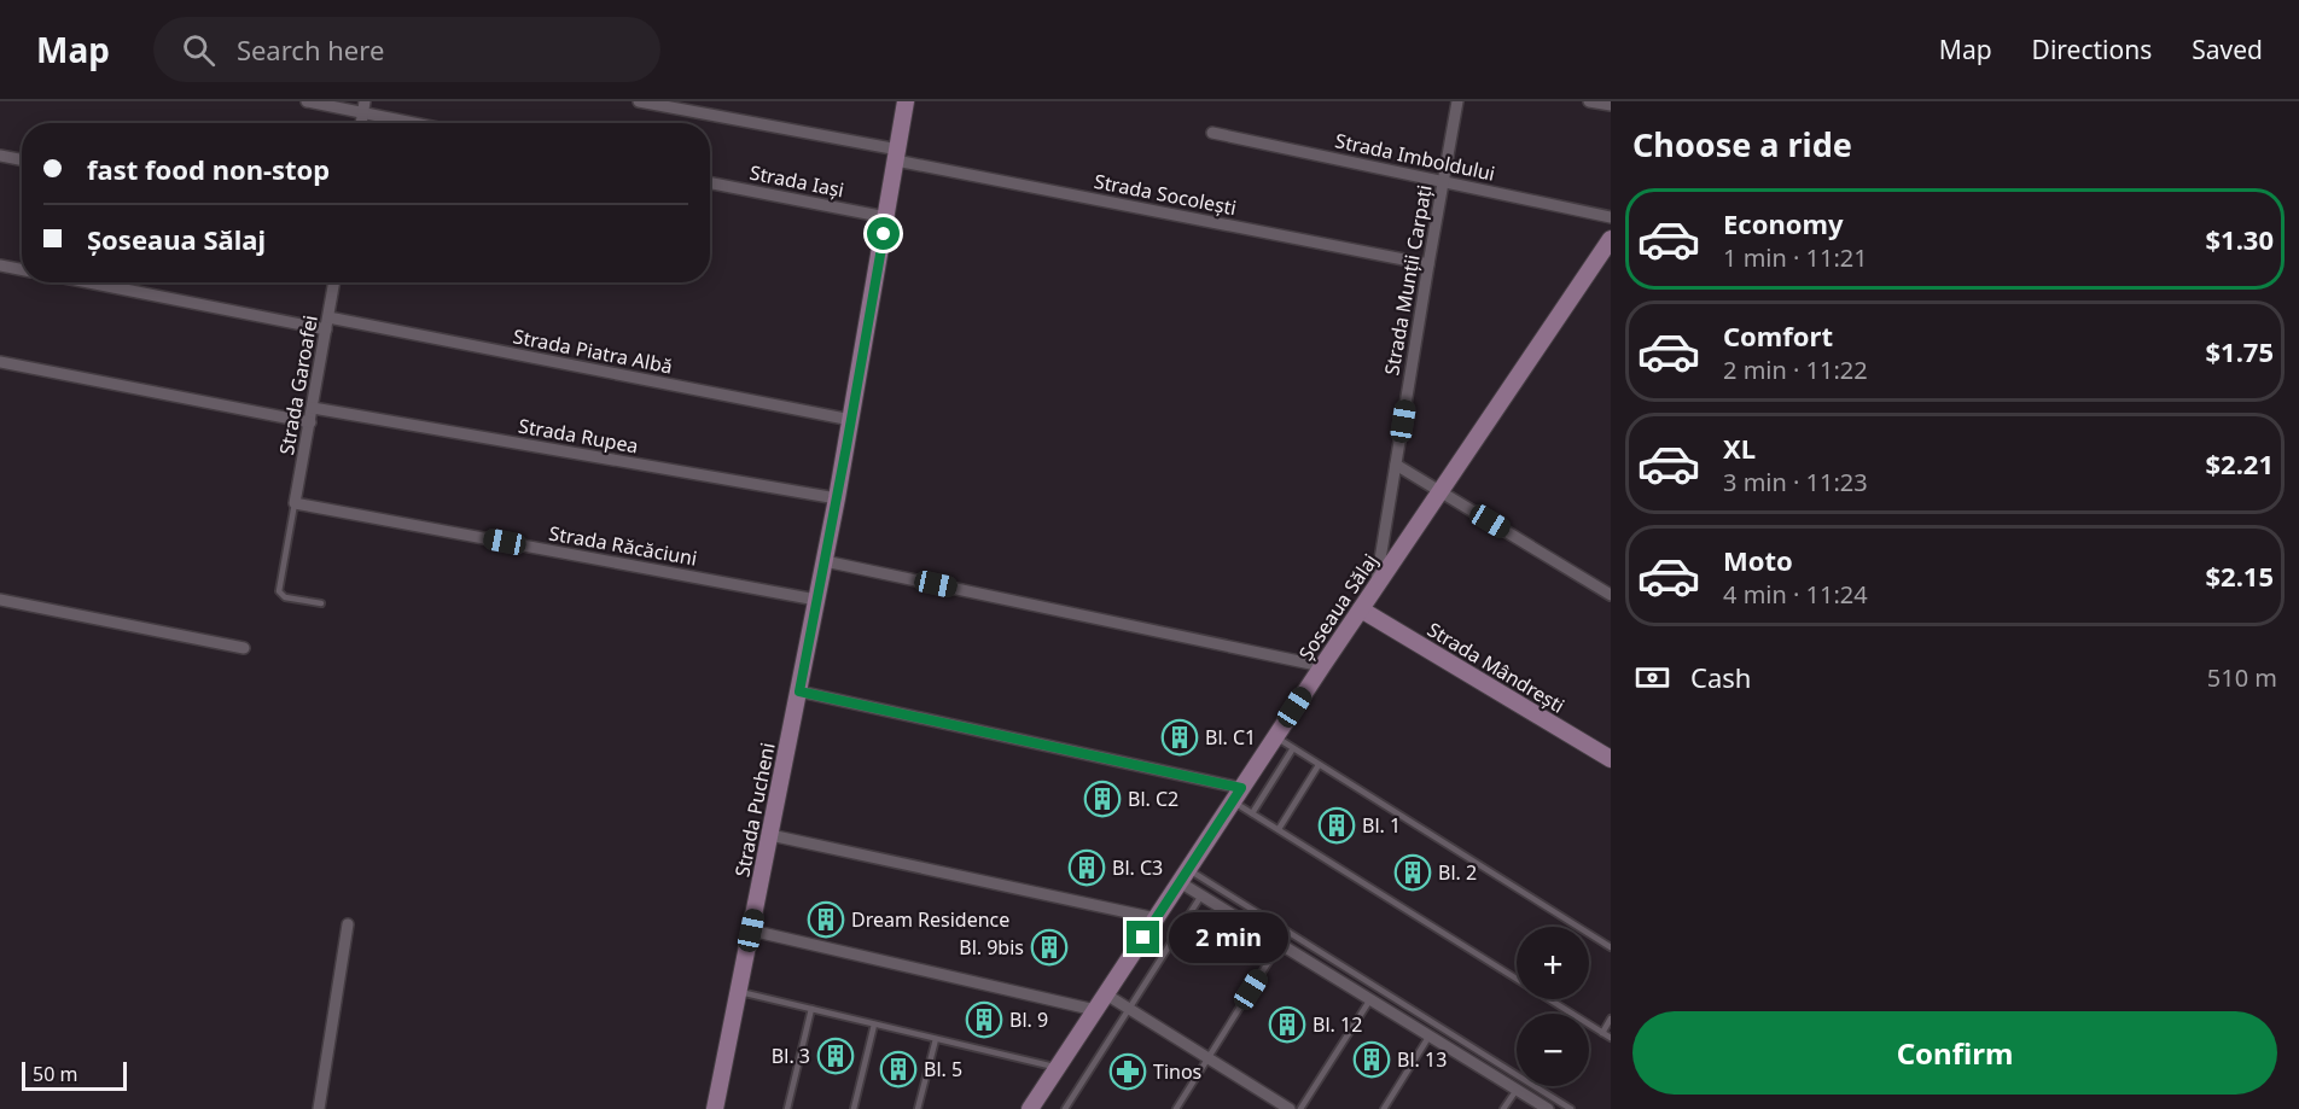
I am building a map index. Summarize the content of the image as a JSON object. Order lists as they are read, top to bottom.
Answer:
{
  "streets": {
    "street": [
      "Strada Imboldului",
      "Strada Iași",
      "Strada Socolești",
      "Strada Munții Carpați",
      "Strada Piatra Albă",
      "Strada Garoafei",
      "Strada Rupea",
      "Strada Răcăciuni",
      "Șoseaua Sălaj",
      "Strada Mândrești",
      "Strada Pucheni"
    ]
  },
  "crossings": [
    ["Strada Imboldului", "Strada Munții Carpați"],
    ["Strada Iași", "Strada Pucheni"],
    ["Strada Socolești", "Strada Munții Carpați"],
    ["Strada Socolești", "Strada Pucheni"],
    ["Strada Munții Carpați", "Șoseaua Sălaj"],
    ["Strada Piatra Albă", "Strada Garoafei"],
    ["Strada Piatra Albă", "Strada Pucheni"],
    ["Strada Garoafei", "Strada Rupea"],
    ["Strada Garoafei", "Strada Răcăciuni"],
    ["Strada Rupea", "Strada Pucheni"],
    ["Strada Răcăciuni", "Strada Pucheni"],
    ["Șoseaua Sălaj", "Strada Mândrești"]
  ],
  "places": {
    "building": [
      "Bl. C1",
      "Bl. C2",
      "Bl. 1",
      "Bl. C3",
      "Bl. 2",
      "Dream Residence",
      "Bl. 9bis",
      "Bl. 9",
      "Bl. 12",
      "Bl. 3",
      "Bl. 13",
      "Bl. 5"
    ],
    "pharmacy": ["Tinos"]
  },
  "scale_bar": "50 m",
  "page": {
    "header": "Map",
    "search": "Search here",
    "nav": ["Map", "Directions", "Saved"],
    "heading": "Choose a ride",
    "banner": ["fast food non-stop", "Șoseaua Sălaj"],
    "list": [
      {
        "name": "Economy",
        "note": "1 min · 11:21",
        "value": "$1.30"
      },
      {
        "name": "Comfort",
        "note": "2 min · 11:22",
        "value": "$1.75"
      },
      {
        "name": "XL",
        "note": "3 min · 11:23",
        "value": "$2.21"
      },
      {
        "name": "Moto",
        "note": "4 min · 11:24",
        "value": "$2.15"
      }
    ],
    "pay": ["Cash", "510 m"],
    "bubble": "2 min",
    "map_buttons": ["+", "−"],
    "buttons": "Confirm",
    "scale": "50 m"
  }
}
